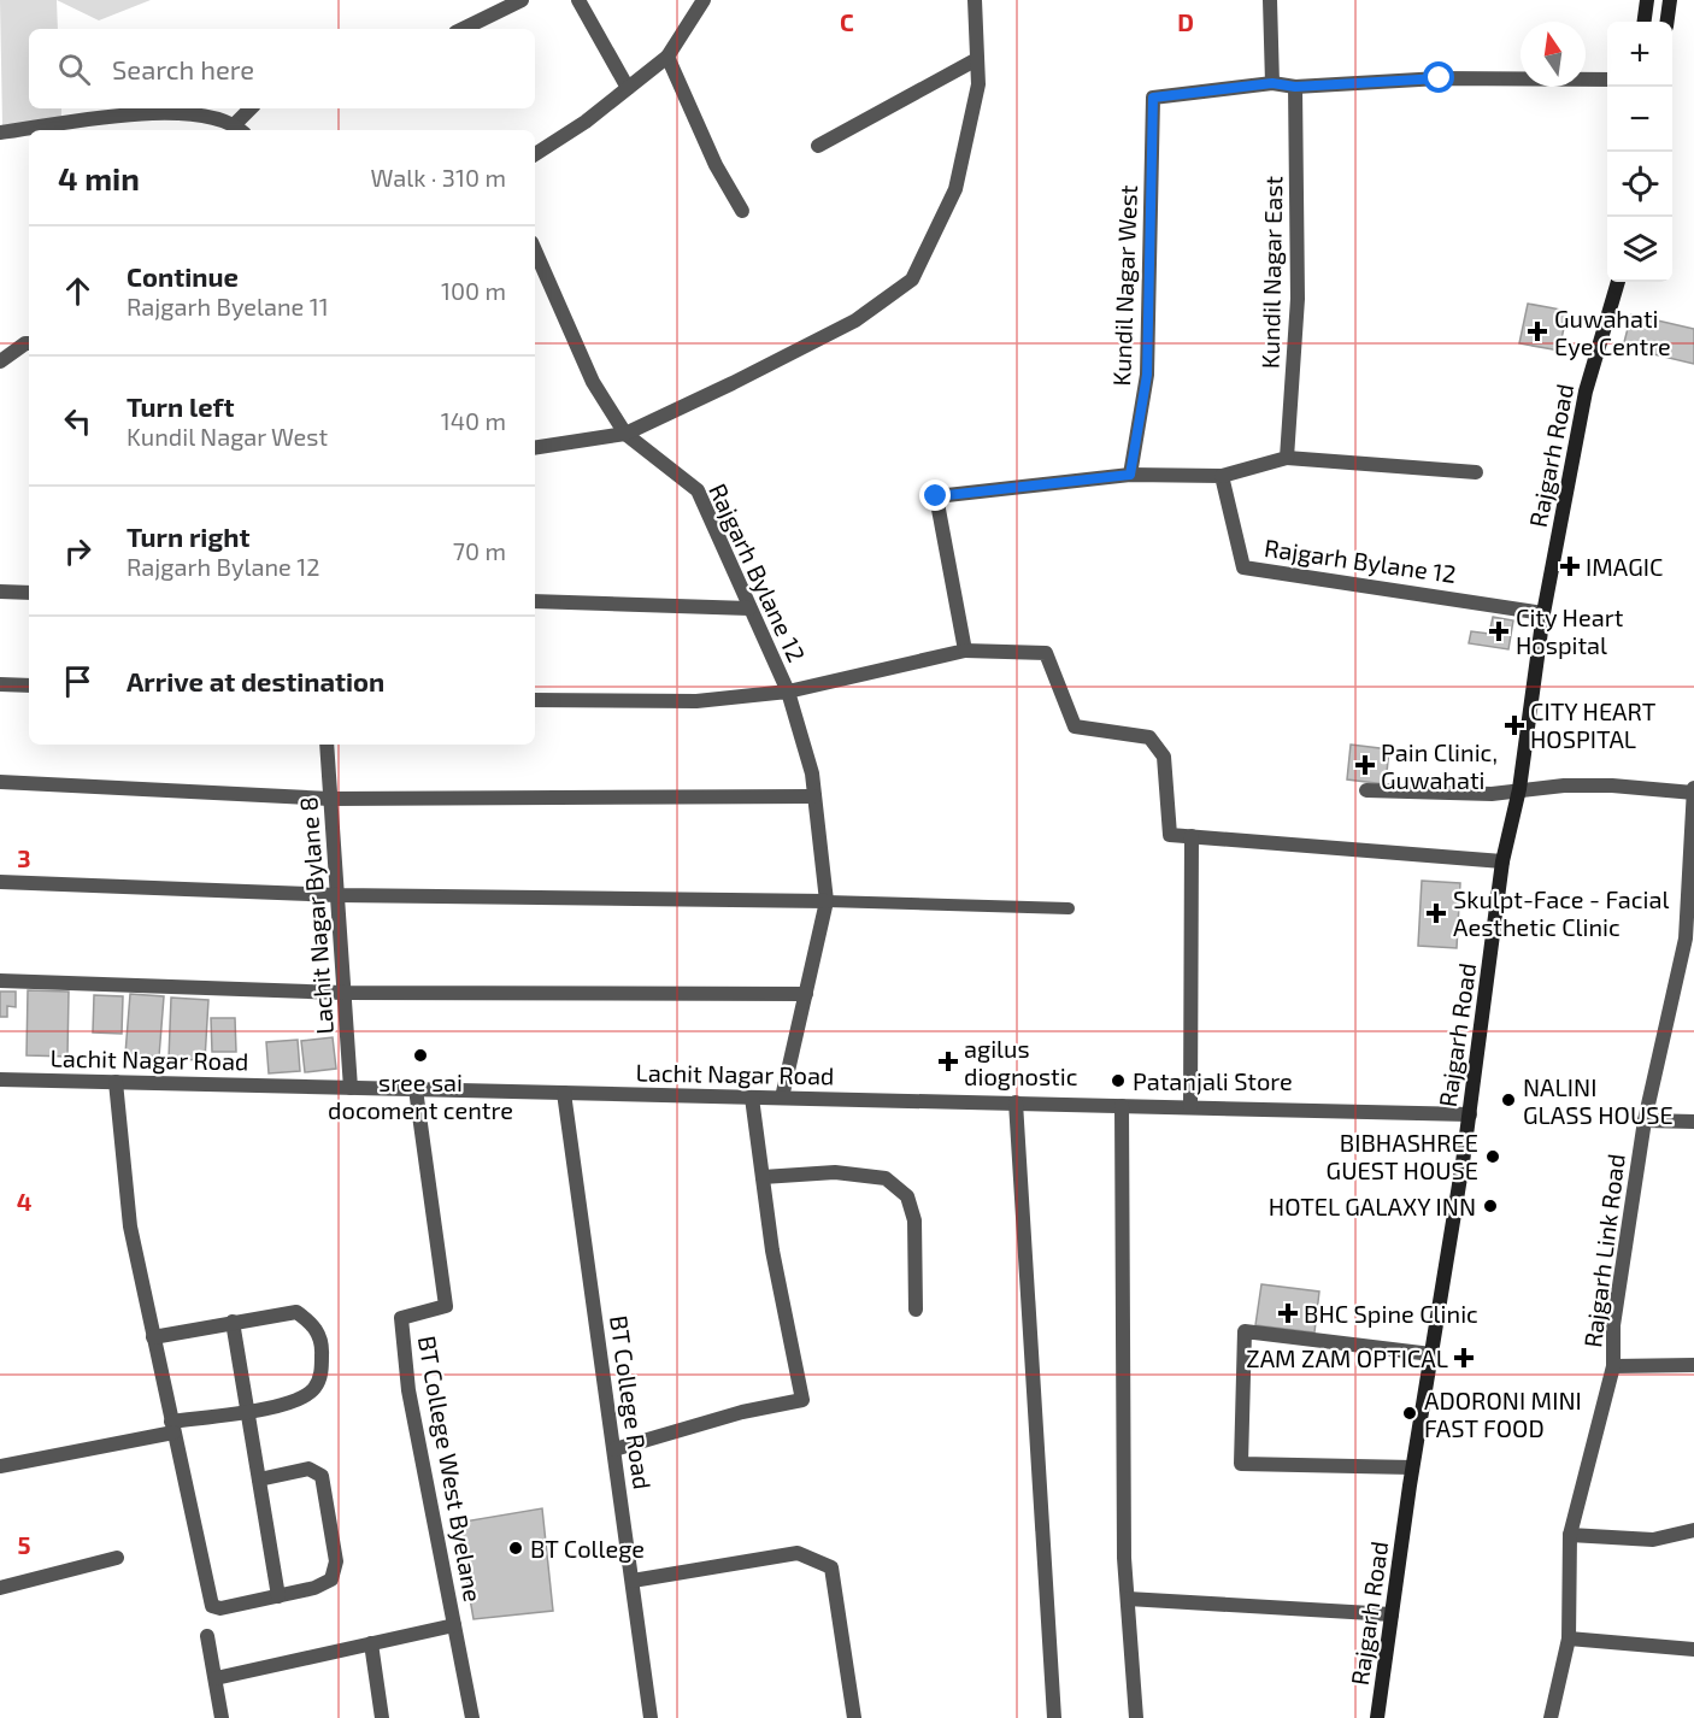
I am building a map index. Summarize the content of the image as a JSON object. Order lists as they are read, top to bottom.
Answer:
{
  "streets": {
    "main road": ["Rajgarh Road"],
    "street": [
      "Kundil Nagar East",
      "Kundil Nagar West",
      "Rajgarh Bylane 12",
      "Lachit Nagar Bylane 8",
      "Lachit Nagar Road",
      "Rajgarh Link Road",
      "BT College Road",
      "BT College West Byelane"
    ]
  },
  "crossings": [
    ["Rajgarh Road", "Rajgarh Bylane 12"],
    ["Rajgarh Road", "Lachit Nagar Road"],
    ["Lachit Nagar Bylane 8", "Lachit Nagar Road"],
    ["Lachit Nagar Road", "BT College Road"],
    ["Lachit Nagar Road", "BT College West Byelane"]
  ],
  "places": {
    "health": [
      "Guwahati Eye Centre",
      "IMAGIC",
      "City Heart Hospital",
      "CITY HEART HOSPITAL",
      "Pain Clinic, Guwahati",
      "Skulpt-Face - Facial Aesthetic Clinic",
      "agilus diognostic",
      "BHC Spine Clinic",
      "ZAM ZAM OPTICAL"
    ],
    "other": [
      "sree sai docoment centre",
      "Patanjali Store",
      "NALINI GLASS HOUSE",
      "BIBHASHREE GUEST HOUSE",
      "HOTEL GALAXY INN",
      "ADORONI MINI FAST FOOD",
      "BT College"
    ]
  },
  "north": "top",
  "page": {
    "map_buttons": ["+", "−"],
    "search": "Search here",
    "heading": ["4 min", "Walk · 310 m"],
    "list": [
      ["Continue", "Rajgarh Byelane 11", "100 m"],
      ["Turn left", "Kundil Nagar West", "140 m"],
      ["Turn right", "Rajgarh Bylane 12", "70 m"],
      "Arrive at destination"
    ]
  },
  "grid": {
    "columns": ["C", "D"],
    "rows": ["3", "4", "5"]
  }
}
